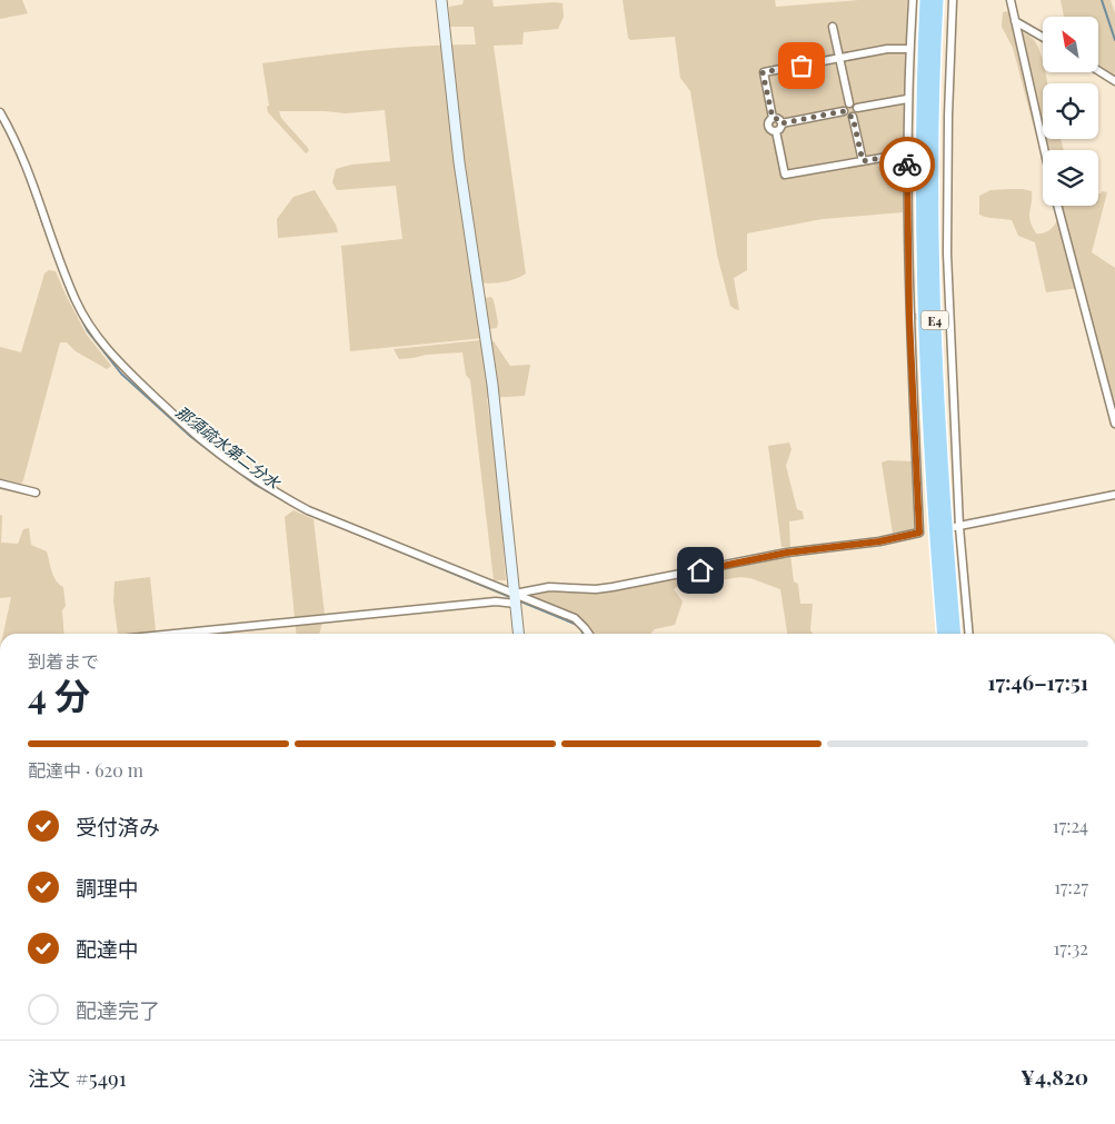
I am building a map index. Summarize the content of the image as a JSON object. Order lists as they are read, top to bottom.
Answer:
{
  "streets": {
    "highway": ["E4"]
  },
  "water": ["那須疏水第二分水"],
  "north": "top left",
  "page": {
    "heading": ["4 分", "到着まで", "17:46–17:51"],
    "panel": ["注文 #5491", "¥4,820"],
    "bar": "配達中 · 620 m",
    "list": [
      ["受付済み", "17:24"],
      ["調理中", "17:27"],
      ["配達中", "17:32"],
      "配達完了"
    ]
  }
}
